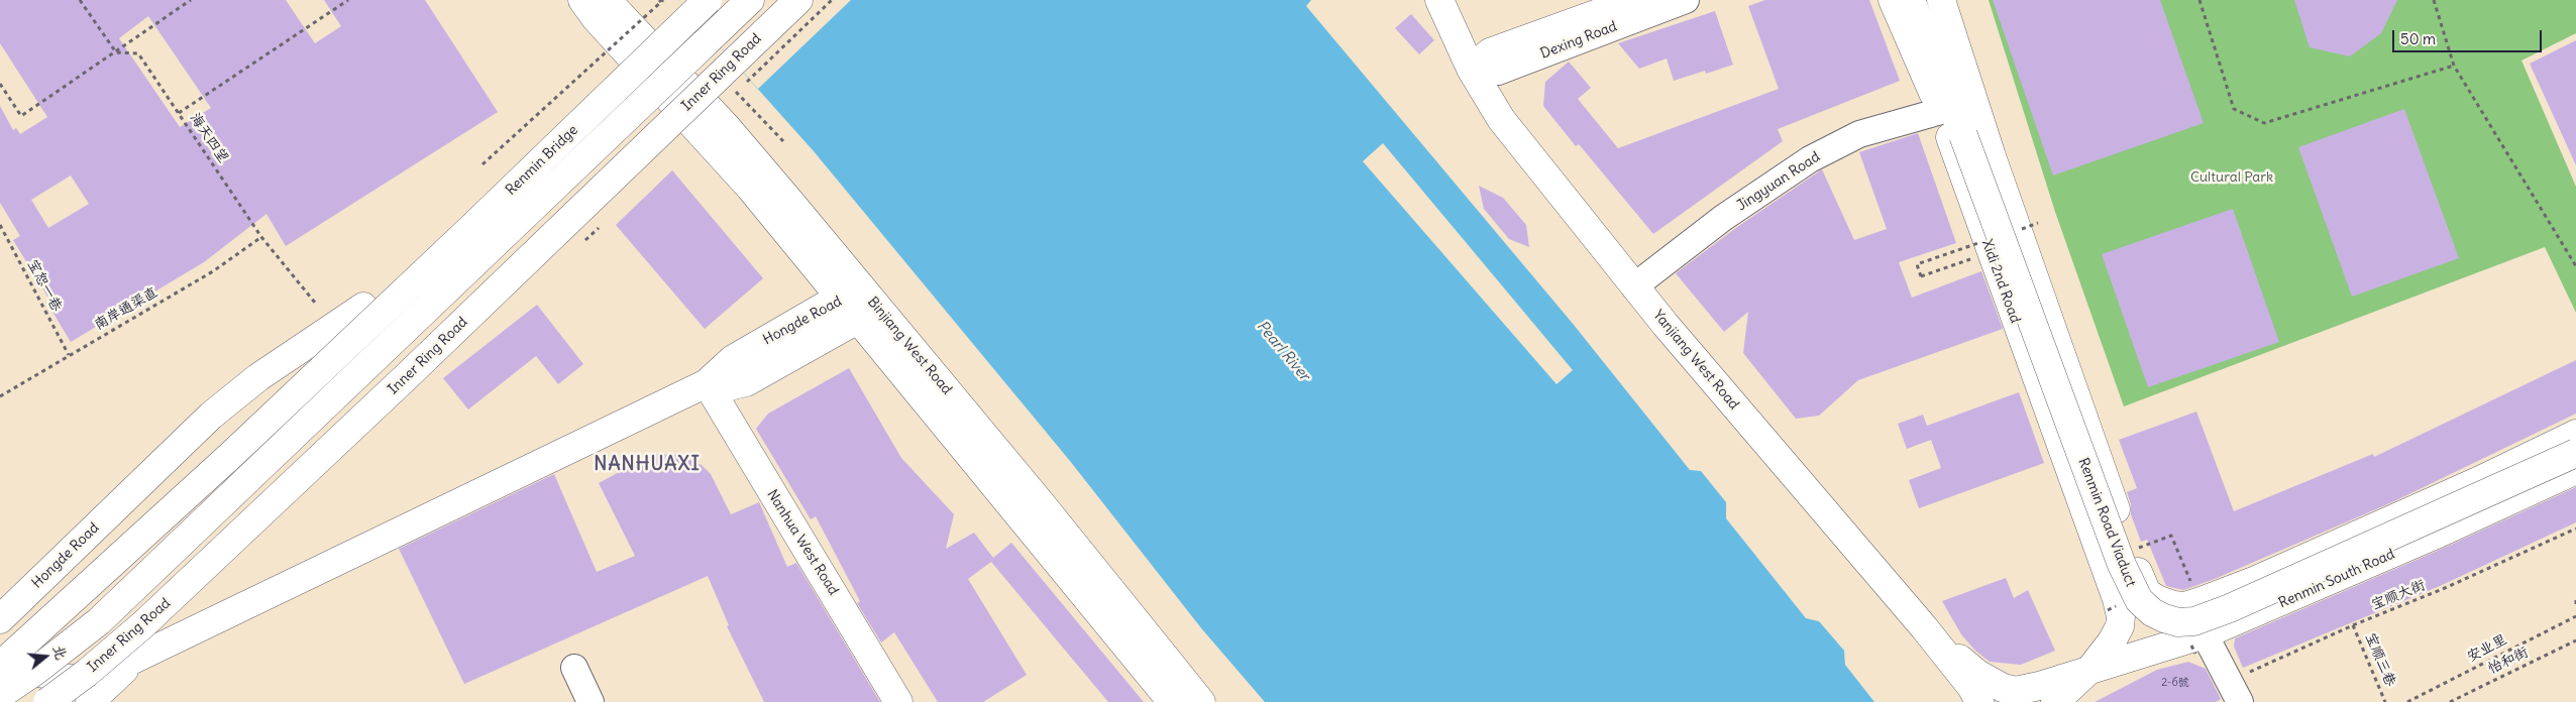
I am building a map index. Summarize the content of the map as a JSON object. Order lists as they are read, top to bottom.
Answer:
{
  "streets": {
    "main road": [
      "Inner Ring Road",
      "Renmin Bridge",
      "Xidi 2nd Road",
      "Hongde Road",
      "Binjiang West Road",
      "Yanjiang West Road",
      "Renmin Road Viaduct",
      "Nanhua West Road",
      "Renmin South Road"
    ],
    "street": ["Dexing Road", "Jingyuan Road"],
    "path": [
      "海天四望",
      "宝恕一巷",
      "南岸通渠直",
      "宝顺大街",
      "安业里",
      "宝顺三巷",
      "怡和街"
    ]
  },
  "crossings": [
    ["Dexing Road", "Yanjiang West Road"],
    ["海天四望", "南岸通渠直"],
    ["Renmin Bridge", "Hongde Road"],
    ["Jingyuan Road", "Xidi 2nd Road"],
    ["Jingyuan Road", "Yanjiang West Road"],
    ["宝恕一巷", "南岸通渠直"],
    ["Hongde Road", "Binjiang West Road"],
    ["Hongde Road", "Nanhua West Road"],
    ["Yanjiang West Road", "Renmin South Road"],
    ["宝顺大街", "宝顺三巷"]
  ],
  "districts": ["NANHUAXI"],
  "water": ["Pearl River"],
  "parks": ["Cultural Park"],
  "house_numbers": ["2-6號"],
  "scale_bar": "50 m",
  "north": "right"
}
